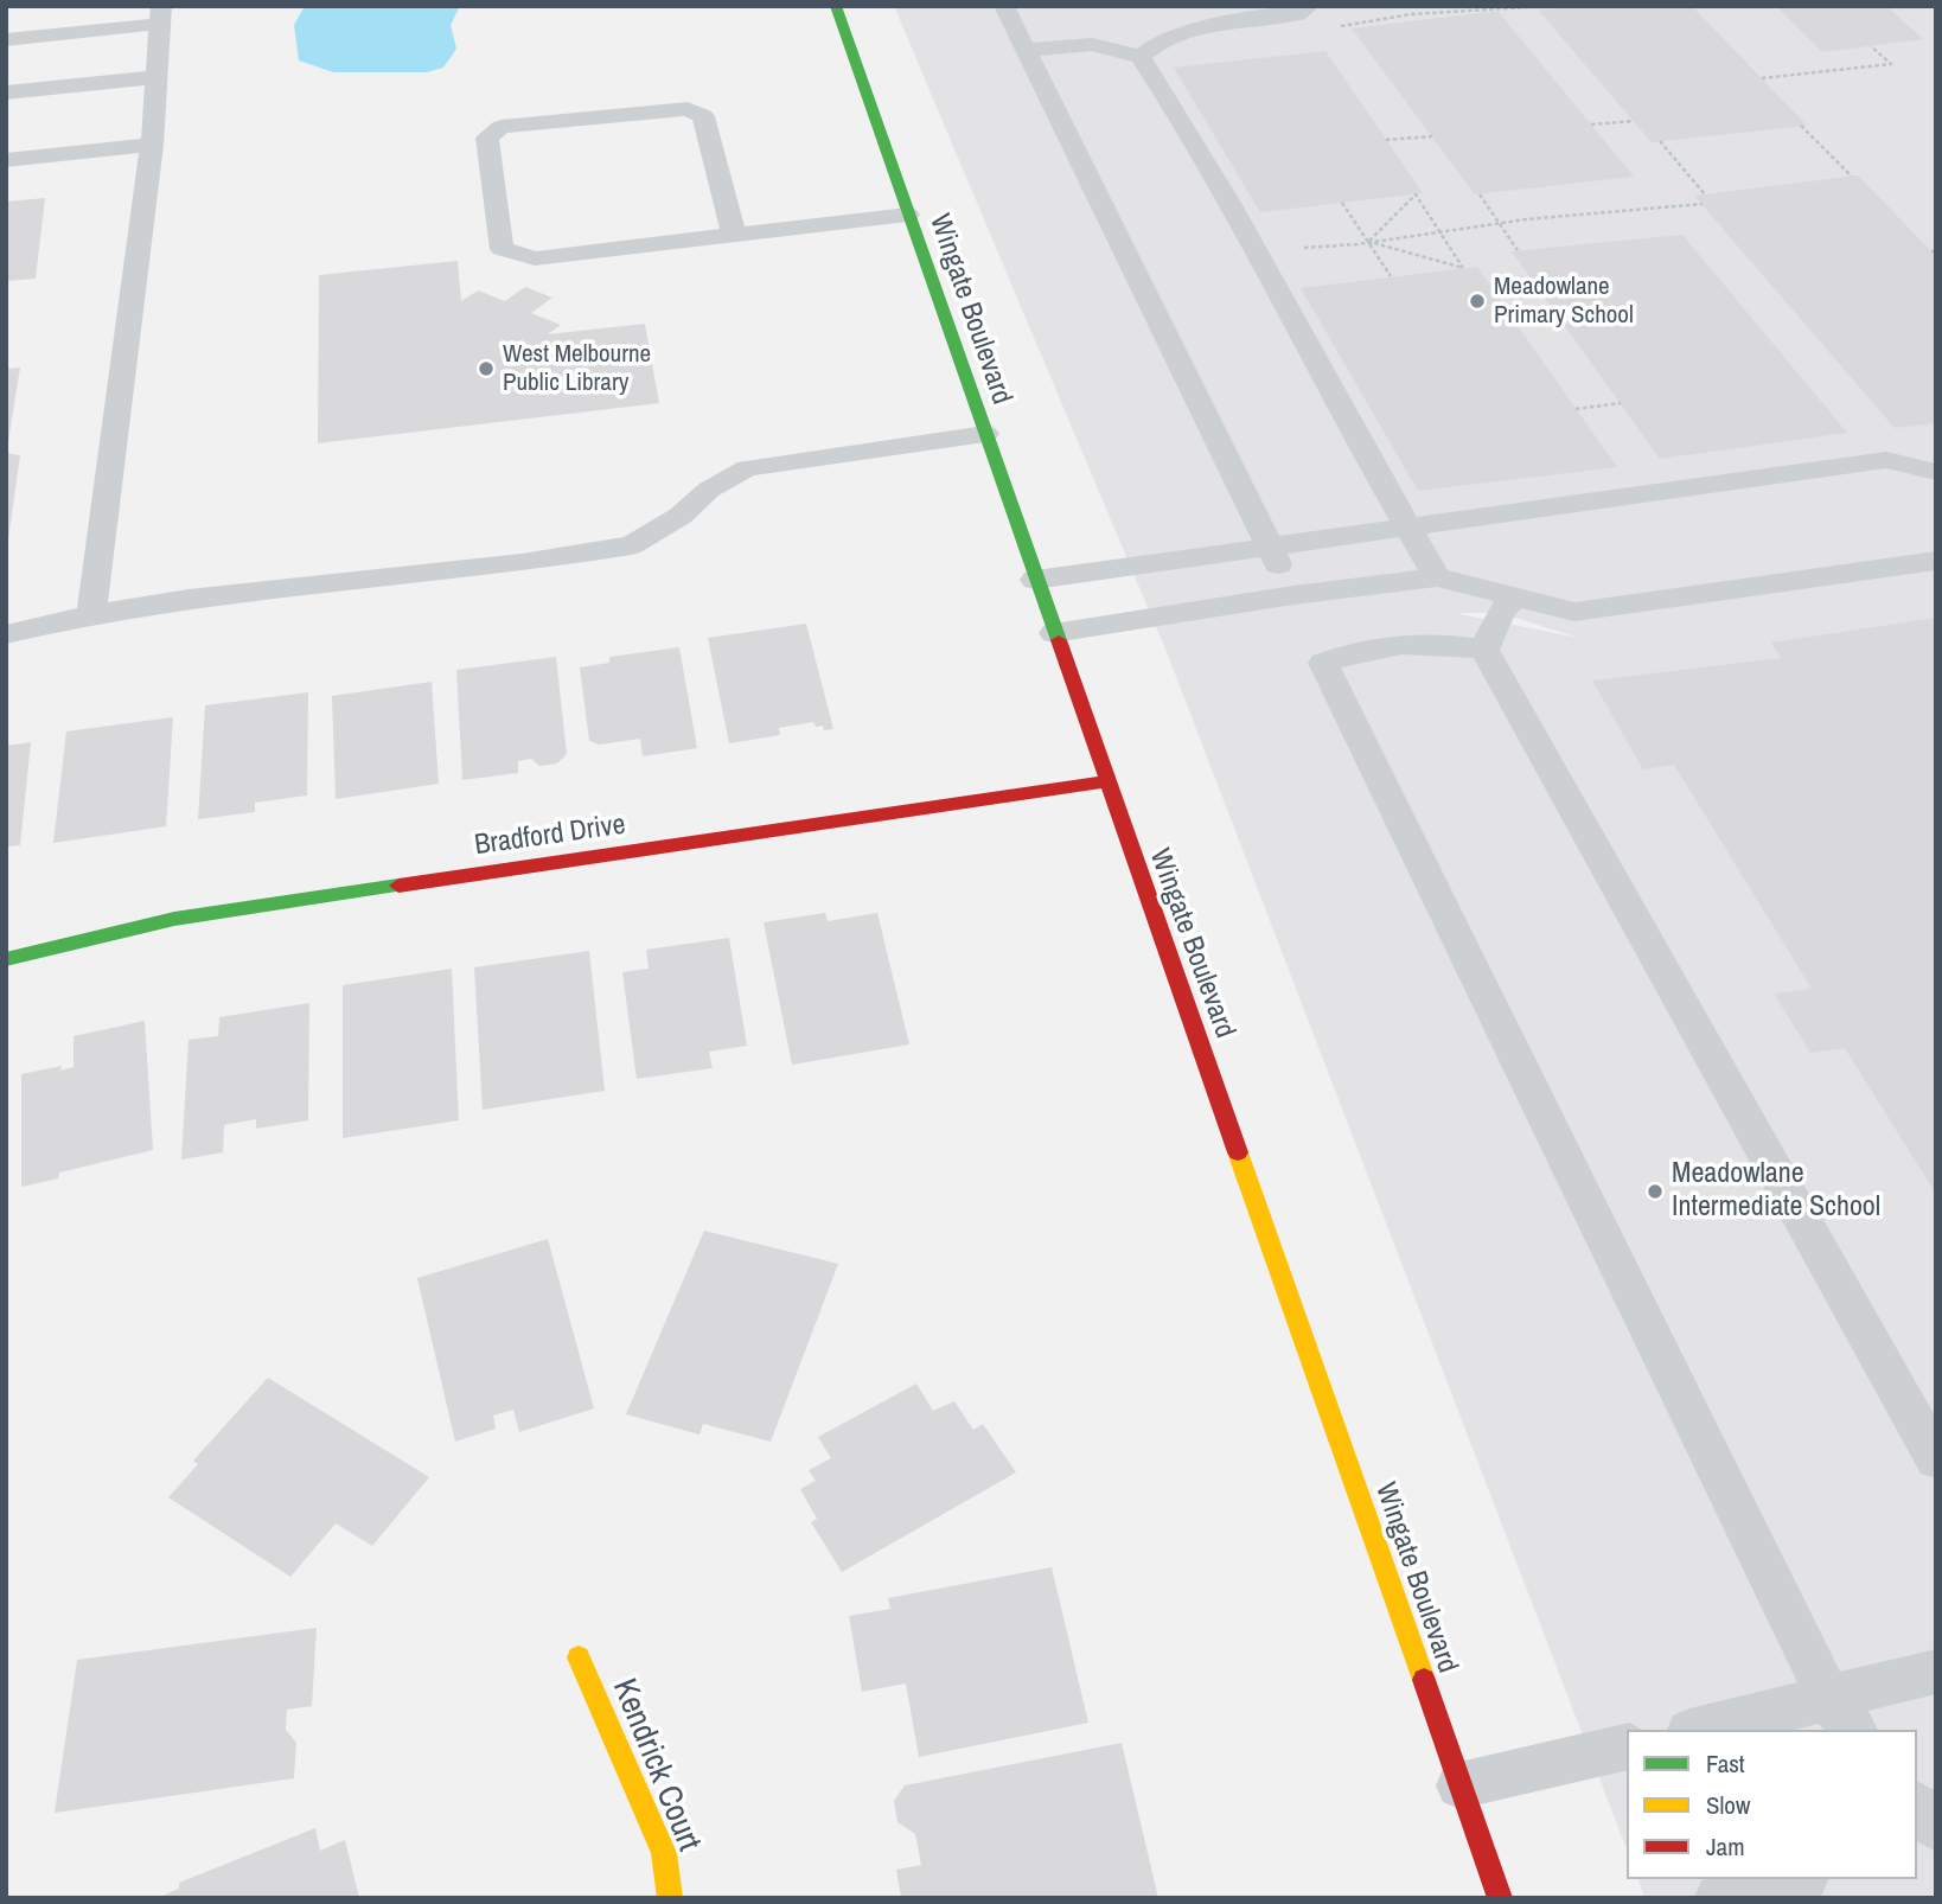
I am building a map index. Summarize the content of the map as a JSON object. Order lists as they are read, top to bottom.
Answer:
{
  "streets": {
    "street": ["Wingate Boulevard", "Bradford Drive", "Kendrick Court"]
  },
  "crossings": [
    ["Wingate Boulevard", "Bradford Drive"]
  ],
  "places": ["Meadowlane Primary School", "West Melbourne Public Library", "Meadowlane Intermediate School"],
  "legend": ["Fast", "Slow", "Jam"]
}
